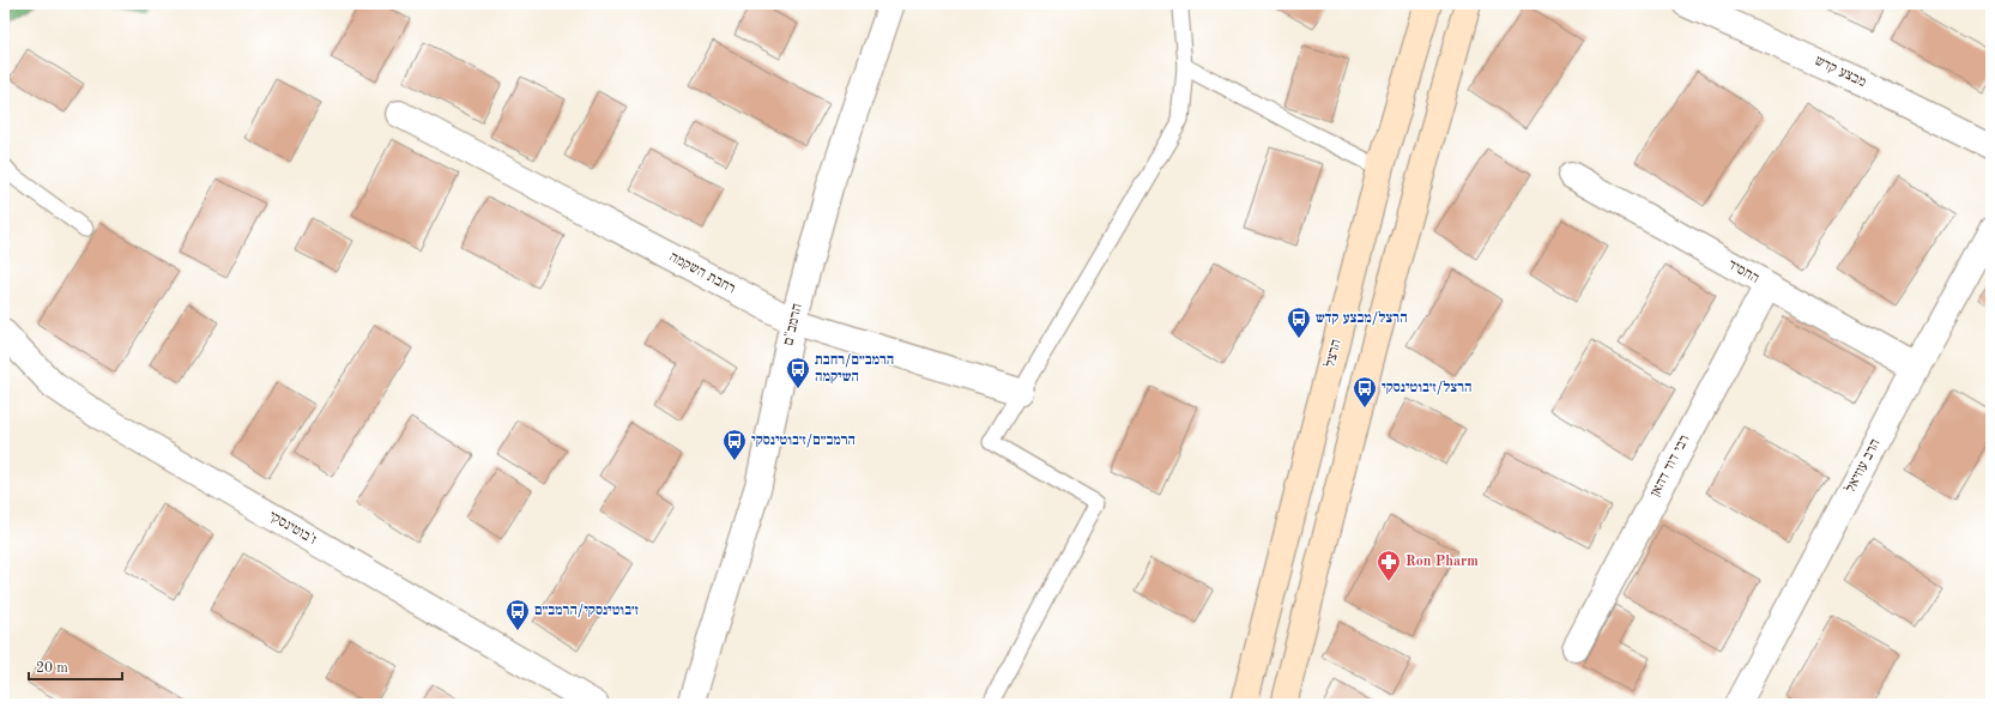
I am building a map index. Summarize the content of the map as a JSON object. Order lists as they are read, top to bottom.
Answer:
{
  "streets": {
    "main road": ["הרצל"],
    "street": [
      "מבצע קדש",
      "החסיד",
      "רחבת השקמה",
      "הרמב\"ם",
      "רבי דוד דהאן",
      "הרב עוזיאל",
      "ז'בוטינסקי"
    ]
  },
  "crossings": [
    ["החסיד", "רבי דוד דהאן"],
    ["החסיד", "הרב עוזיאל"],
    ["רחבת השקמה", "הרמב\"ם"]
  ],
  "places": {
    "bus stop": [
      "הרצל/מבצע קדש",
      "הרמב״ם/רחבת השיקמה",
      "הרצל/ז׳בוטינסקי",
      "הרמב״ם/ז׳בוטינסקי",
      "ז׳בוטינסקי/הרמב״ם"
    ],
    "pharmacy": ["Ron Pharm"]
  },
  "scale_bar": "20 m"
}
